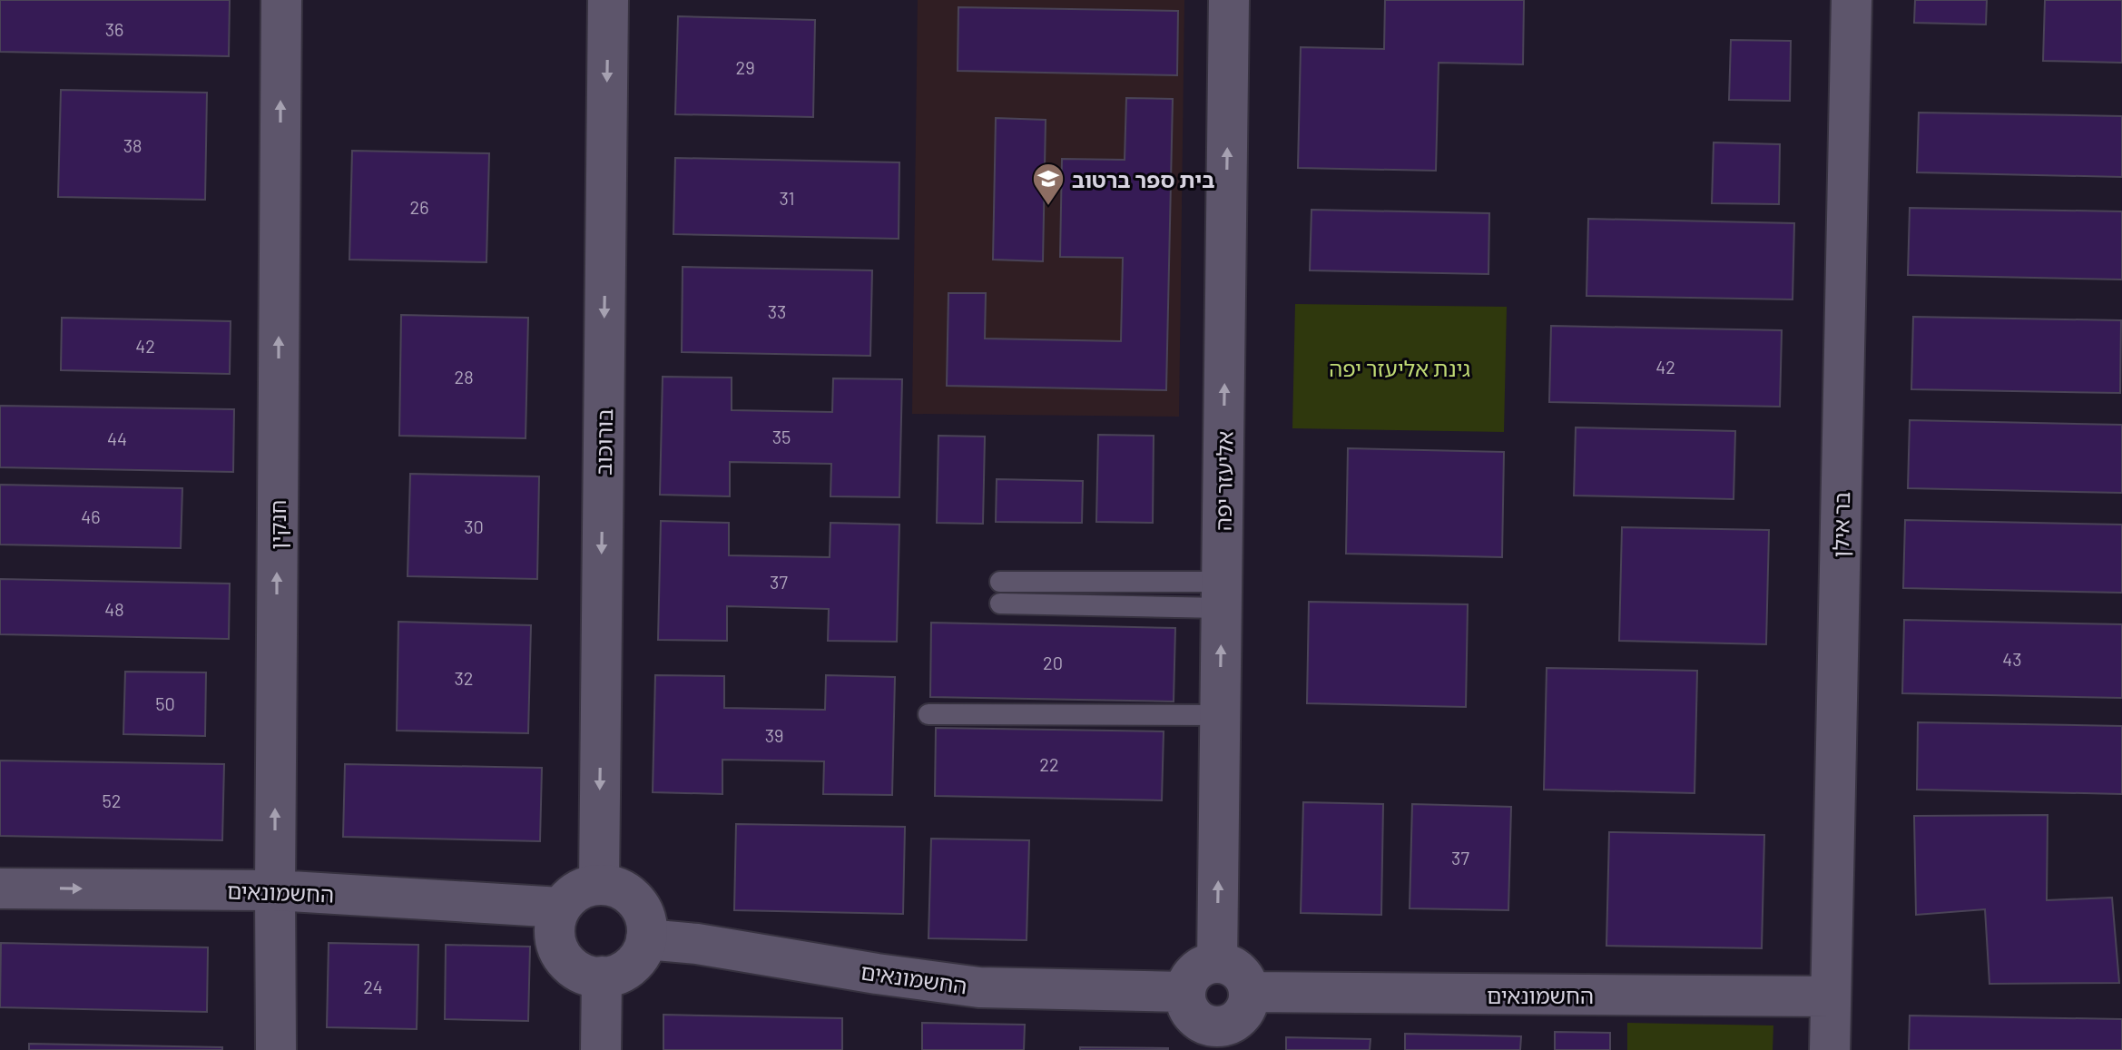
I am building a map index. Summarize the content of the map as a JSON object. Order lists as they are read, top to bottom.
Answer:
{
  "streets": {
    "street": [
      "בורוכוב",
      "אליעזר יפה",
      "חנקין",
      "בר אילן",
      "החשמונאים"
    ]
  },
  "crossings": [
    ["בורוכוב", "החשמונאים"],
    ["אליעזר יפה", "החשמונאים"],
    ["חנקין", "החשמונאים"],
    ["בר אילן", "החשמונאים"]
  ],
  "one_way": ["בורוכוב", "אליעזר יפה", "חנקין"],
  "parks": ["גינת אליעזר יפה"],
  "places": {
    "school or university": ["בית ספר ברטוב"]
  },
  "house_numbers": [
    "36",
    "29",
    "38",
    "31",
    "26",
    "33",
    "42",
    "42",
    "28",
    "35",
    "44",
    "46",
    "30",
    "37",
    "48",
    "43",
    "20",
    "32",
    "50",
    "39",
    "22",
    "52",
    "37",
    "24"
  ]
}
